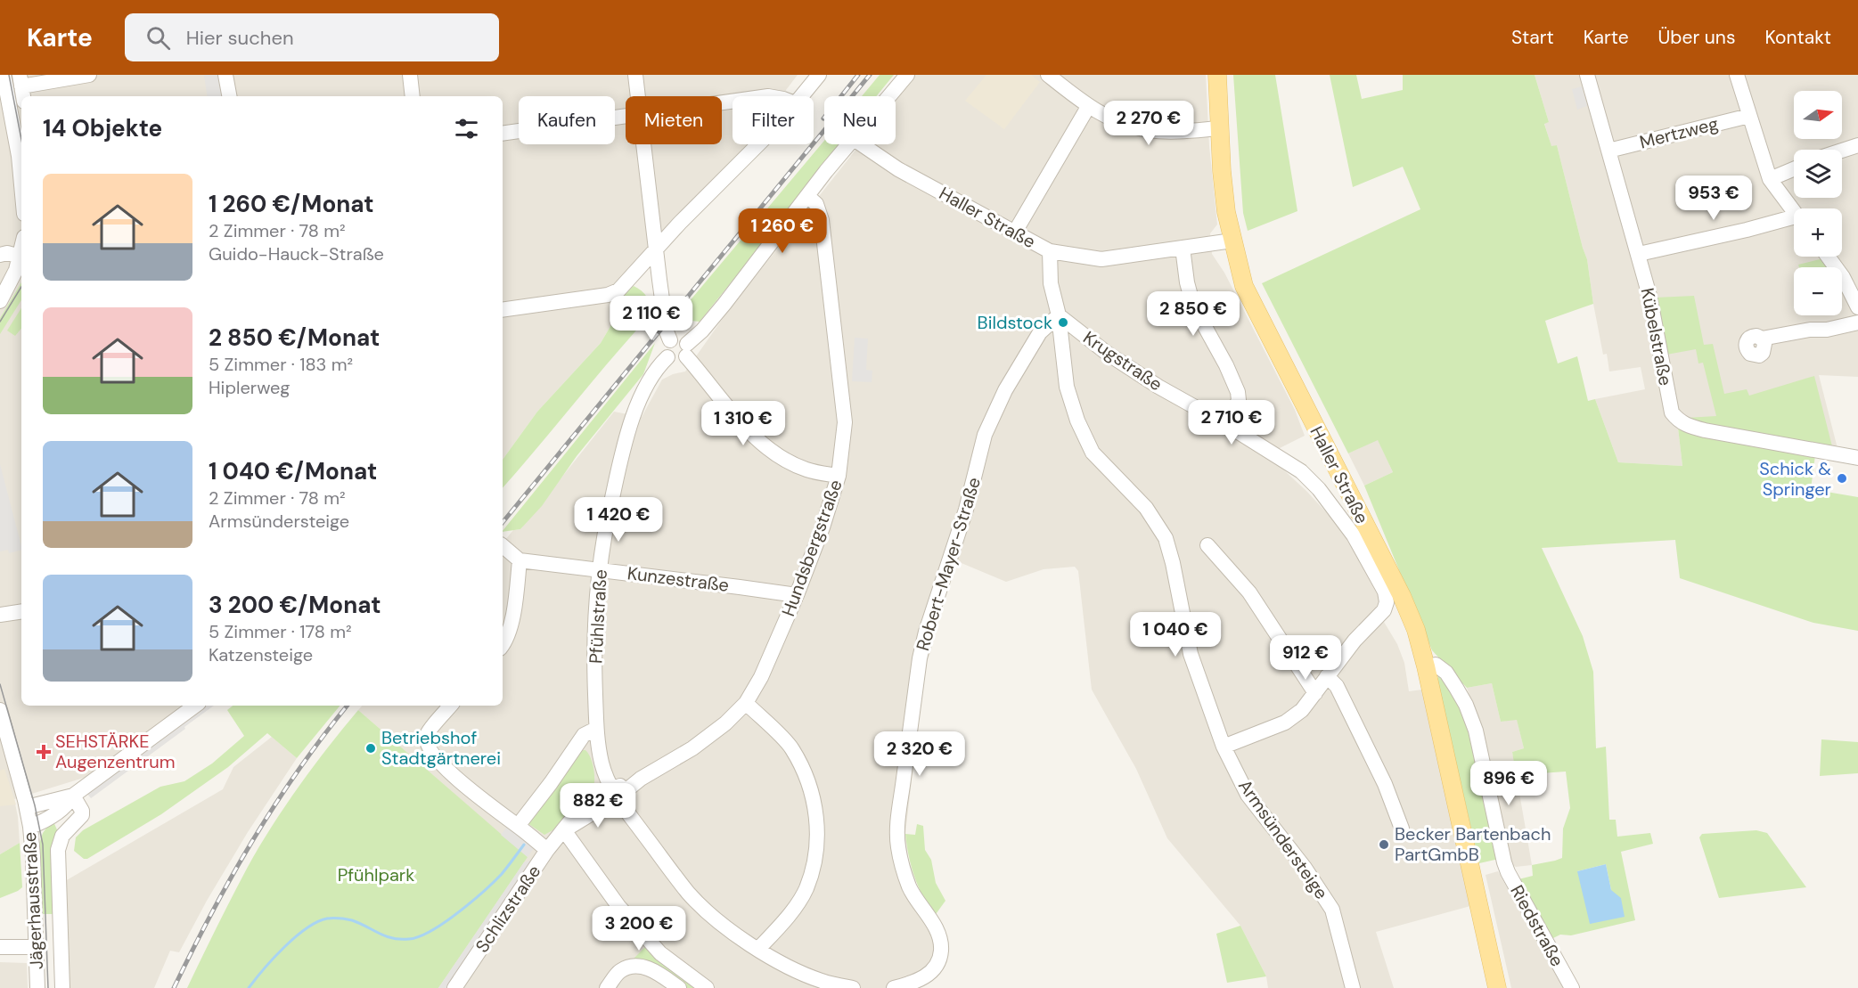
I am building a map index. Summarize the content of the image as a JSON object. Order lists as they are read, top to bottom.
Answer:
{
  "streets": {
    "main road": ["Haller Straße"],
    "street": [
      "Mertzweg",
      "Kübelstraße",
      "Krugstraße",
      "Hundsbergstraße",
      "Robert-Mayer-Straße",
      "Kunzestraße",
      "Pfühlstraße",
      "Armsündersteige",
      "Jägerhausstraße",
      "Schlizstraße",
      "Riedstraße"
    ]
  },
  "crossings": [
    ["Mertzweg", "Kübelstraße"],
    ["Haller Straße", "Armsündersteige"],
    ["Haller Straße", "Riedstraße"],
    ["Krugstraße", "Robert-Mayer-Straße"],
    ["Krugstraße", "Armsündersteige"],
    ["Hundsbergstraße", "Kunzestraße"],
    ["Hundsbergstraße", "Pfühlstraße"],
    ["Hundsbergstraße", "Schlizstraße"],
    ["Robert-Mayer-Straße", "Armsündersteige"],
    ["Kunzestraße", "Pfühlstraße"],
    ["Pfühlstraße", "Schlizstraße"]
  ],
  "parks": ["Pfühlpark"],
  "places": {
    "other": [
      "Bildstock",
      "Schick & Springer",
      "Betriebshof Stadtgärtnerei",
      "Becker Bartenbach PartGmbB"
    ],
    "health": ["SEHSTÄRKE Augenzentrum"]
  },
  "north": "right",
  "page": {
    "header": "Karte",
    "search": "Hier suchen",
    "nav": [
      "Start",
      "Karte",
      "Über uns",
      "Kontakt"
    ],
    "map_buttons": ["+", "−"],
    "chip": [
      "Kaufen",
      "Mieten",
      "Filter",
      "Neu"
    ],
    "heading": "14 Objekte",
    "price": [
      "2 270 €",
      "953 €",
      "1 260 €",
      "2 850 €",
      "2 110 €",
      "2 710 €",
      "1 310 €",
      "1 420 €",
      "1 040 €",
      "912 €",
      "2 320 €",
      "896 €",
      "882 €",
      "3 200 €"
    ],
    "list": [
      {
        "name": "1 260 €/Monat",
        "note": "2 Zimmer · 78 m² · Guido-Hauck-Straße"
      },
      {
        "name": "2 850 €/Monat",
        "note": "5 Zimmer · 183 m² · Hiplerweg"
      },
      {
        "name": "1 040 €/Monat",
        "note": "2 Zimmer · 78 m² · Armsündersteige"
      },
      {
        "name": "3 200 €/Monat",
        "note": "5 Zimmer · 178 m² · Katzensteige"
      }
    ]
  }
}
